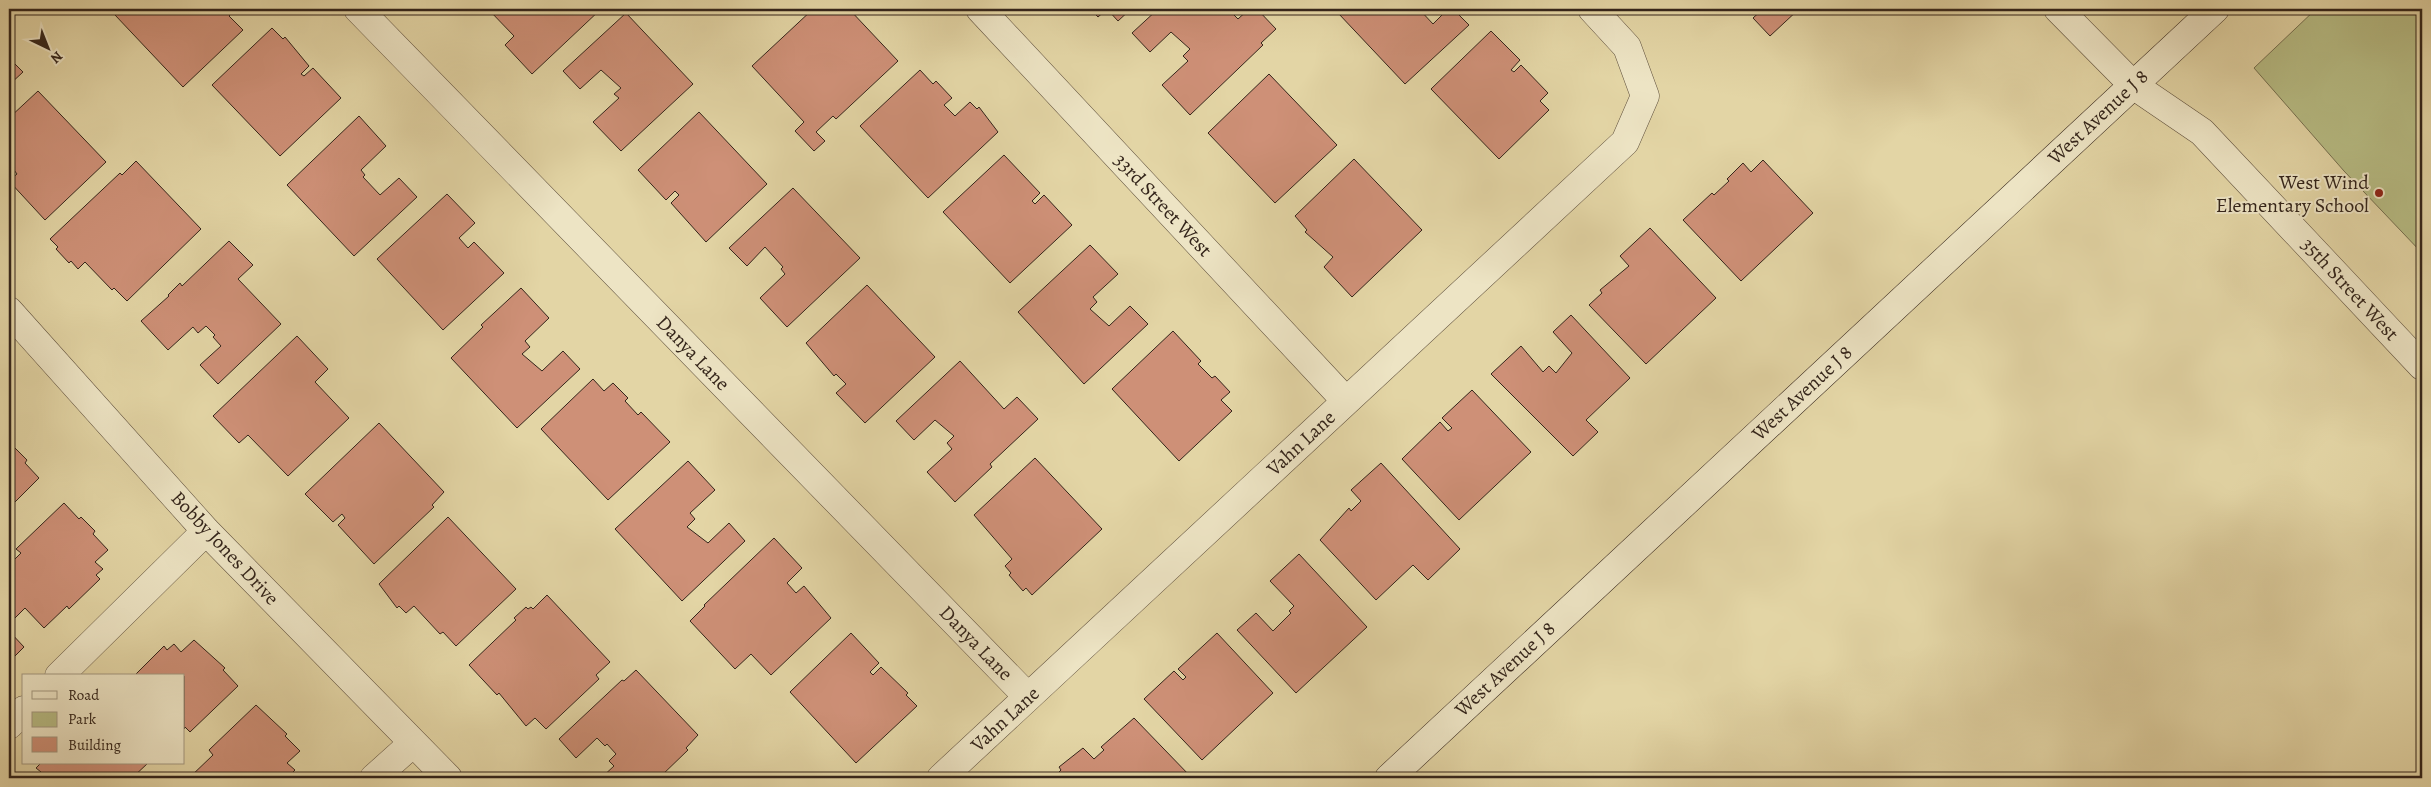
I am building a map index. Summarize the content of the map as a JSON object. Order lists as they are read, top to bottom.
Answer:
{
  "streets": {
    "street": [
      "West Avenue J 8",
      "33rd Street West",
      "35th Street West",
      "Danya Lane",
      "Vahn Lane",
      "Bobby Jones Drive"
    ]
  },
  "crossings": [
    ["West Avenue J 8", "35th Street West"],
    ["33rd Street West", "Vahn Lane"],
    ["Danya Lane", "Vahn Lane"]
  ],
  "places": ["West Wind Elementary School"],
  "legend": ["Road", "Park", "Building"],
  "north": "bottom right"
}
